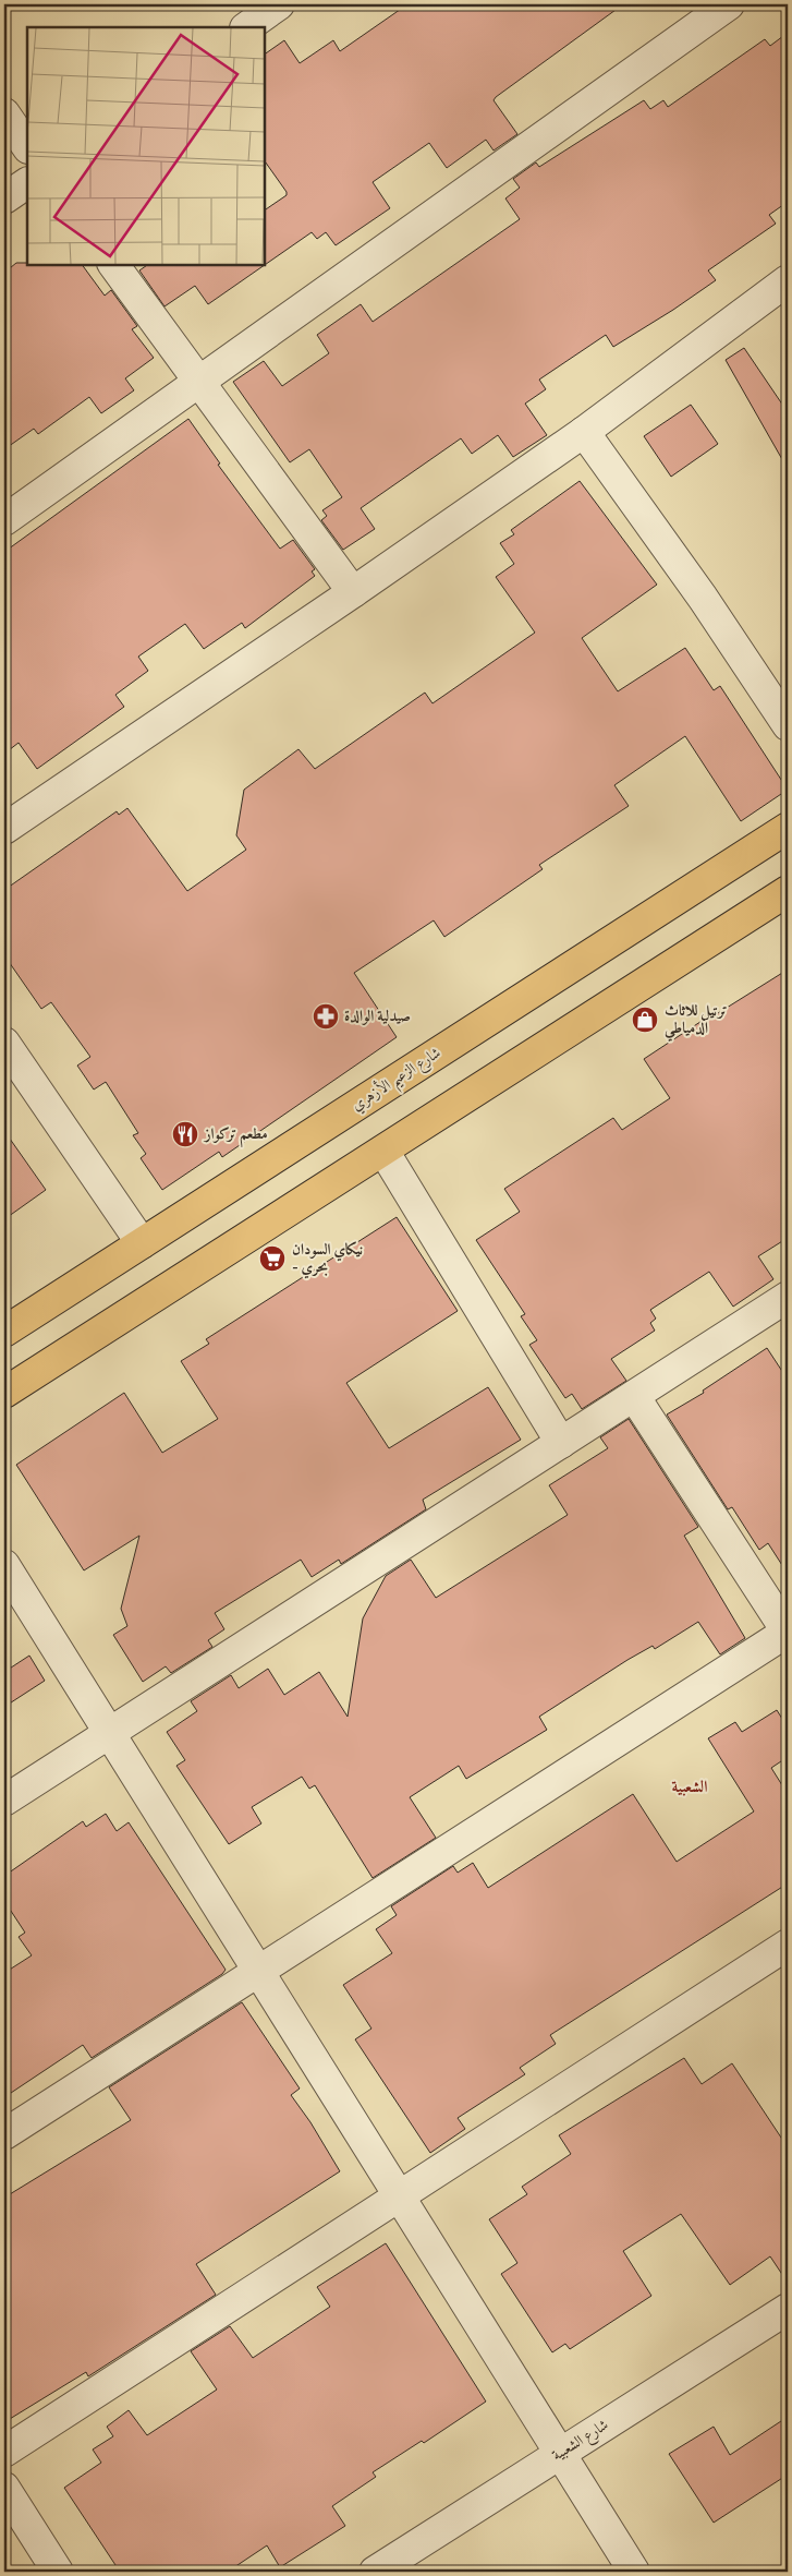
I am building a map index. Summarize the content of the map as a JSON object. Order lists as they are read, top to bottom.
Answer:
{
  "streets": {
    "main road": ["شارع الزعيم الأزهري"],
    "street": ["شارع الشعبية"]
  },
  "districts": ["الشعبية"],
  "places": {
    "pharmacy": ["صيدلية الوالدة"],
    "shop": ["ترتيل للاثاث الدمياطي"],
    "restaurant": ["مطعم تركواز"],
    "supermarket": ["نيكاي السودان - بحري"]
  }
}
